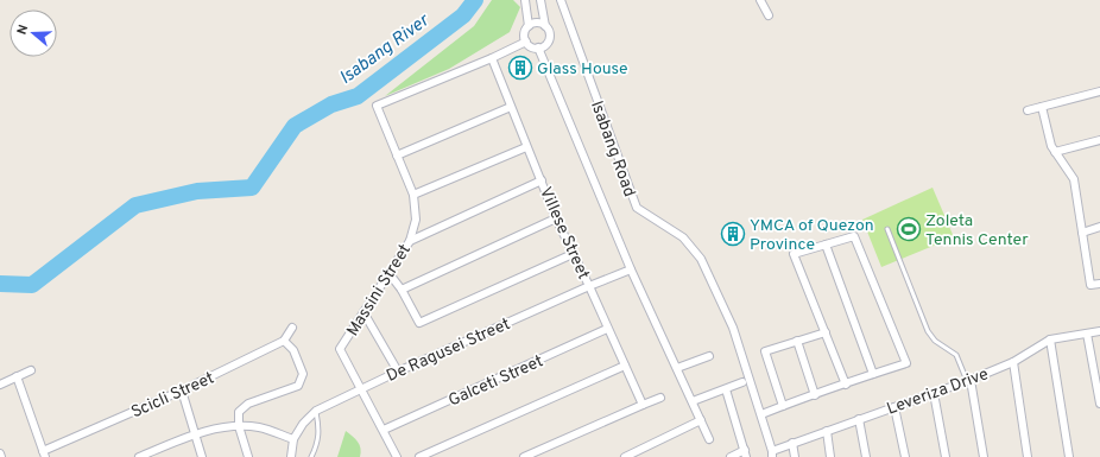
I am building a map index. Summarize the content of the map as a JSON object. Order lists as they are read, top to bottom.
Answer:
{
  "streets": {
    "street": [
      "Isabang Road",
      "Villese Street",
      "Massini Street",
      "De Ragusei Street",
      "Galceti Street",
      "Leveriza Drive",
      "Scicli Street"
    ]
  },
  "crossings": [
    ["Isabang Road", "Leveriza Drive"],
    ["Villese Street", "Massini Street"],
    ["Villese Street", "De Ragusei Street"],
    ["Villese Street", "Galceti Street"],
    ["Massini Street", "De Ragusei Street"],
    ["Massini Street", "Galceti Street"]
  ],
  "water": ["Isabang River"],
  "places": {
    "building": ["Glass House", "YMCA of Quezon Province"],
    "sports": ["Zoleta Tennis Center"]
  },
  "north": "left"
}
